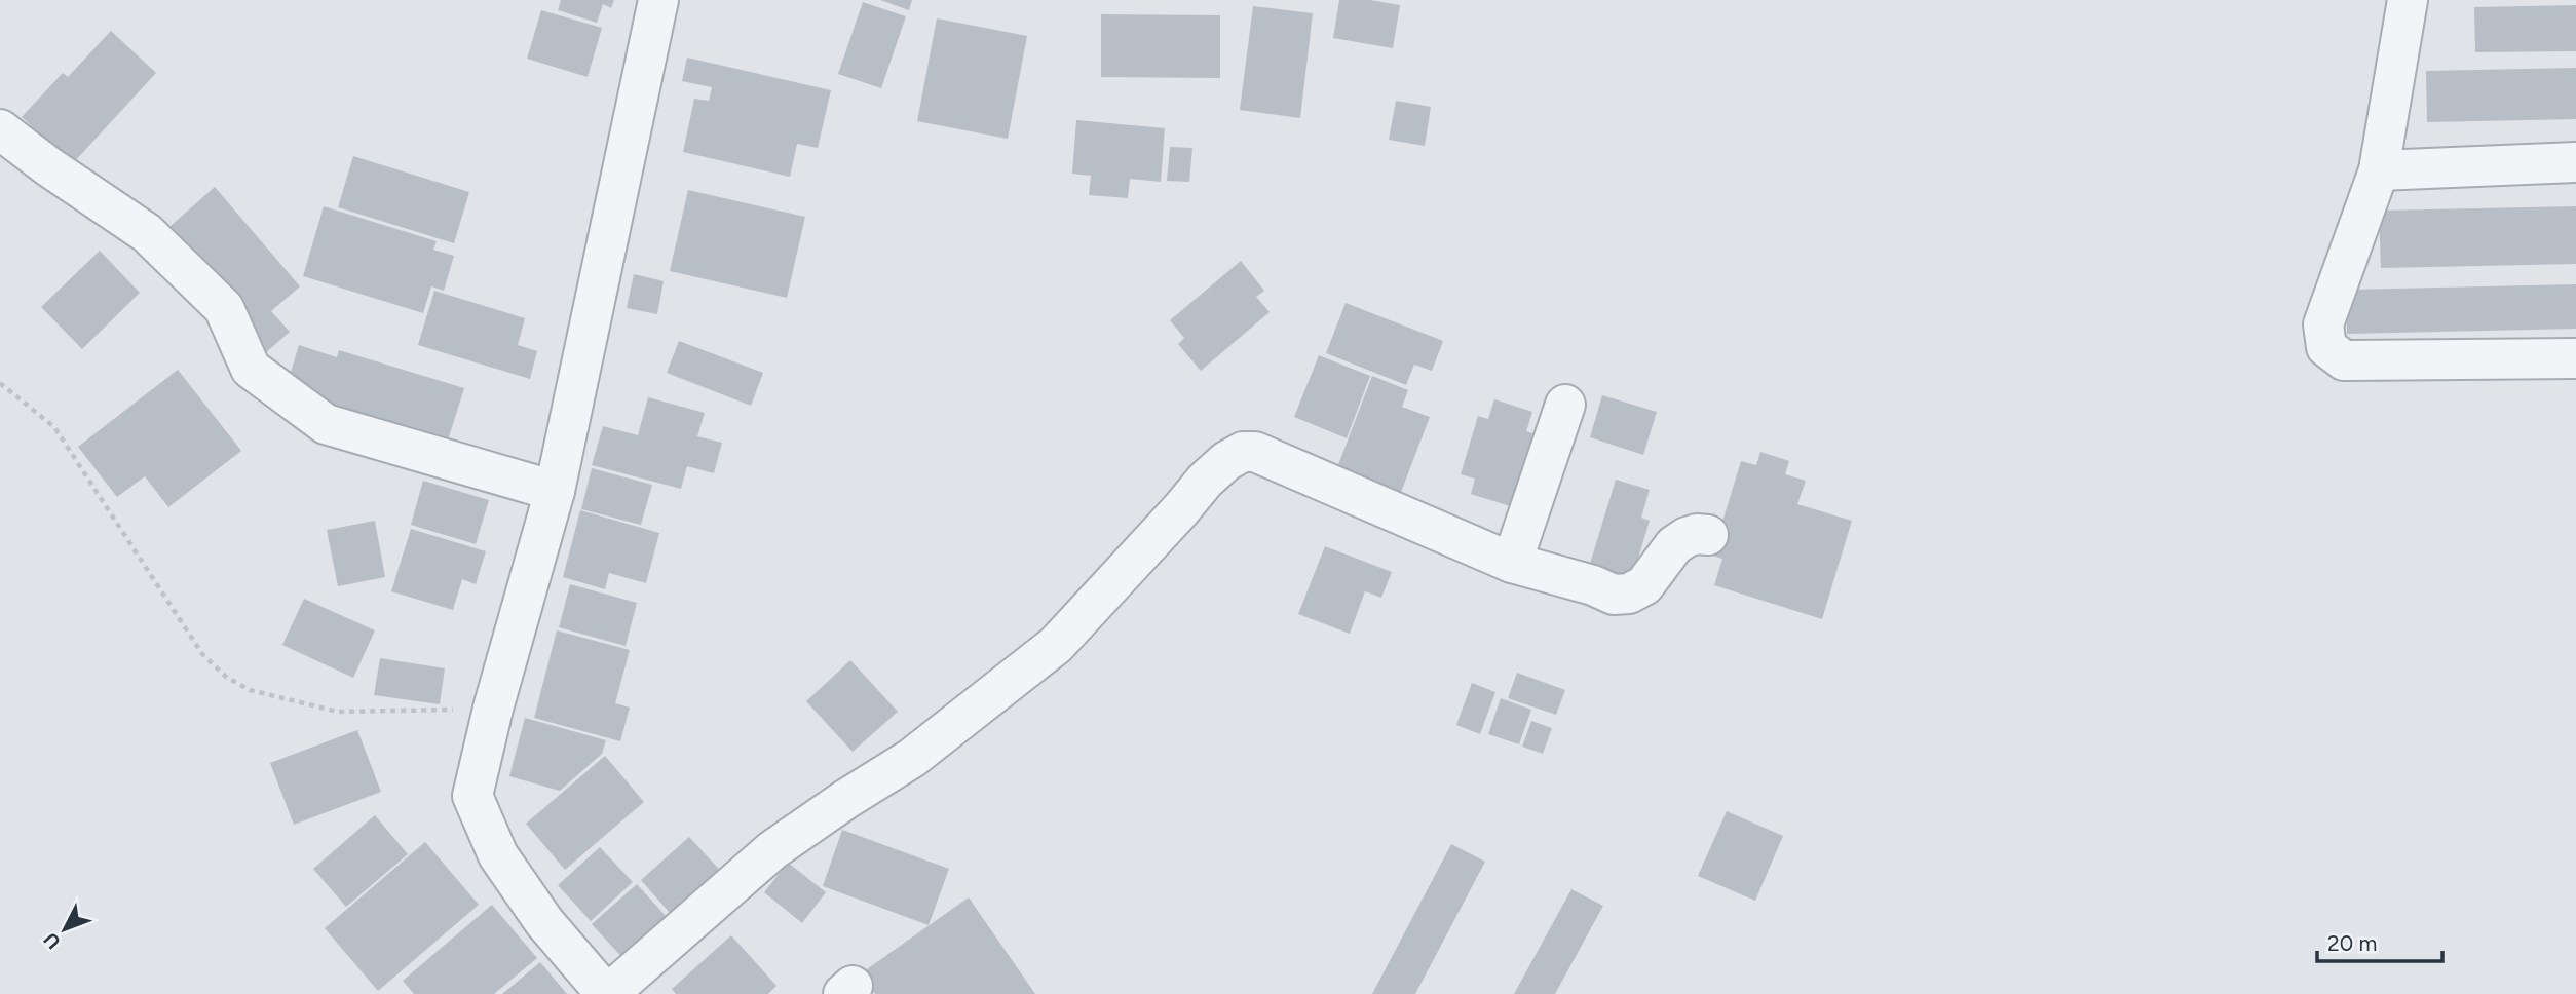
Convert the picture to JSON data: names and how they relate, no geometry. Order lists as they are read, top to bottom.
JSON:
{
  "scale_bar": "20 m",
  "north": "bottom left"
}
